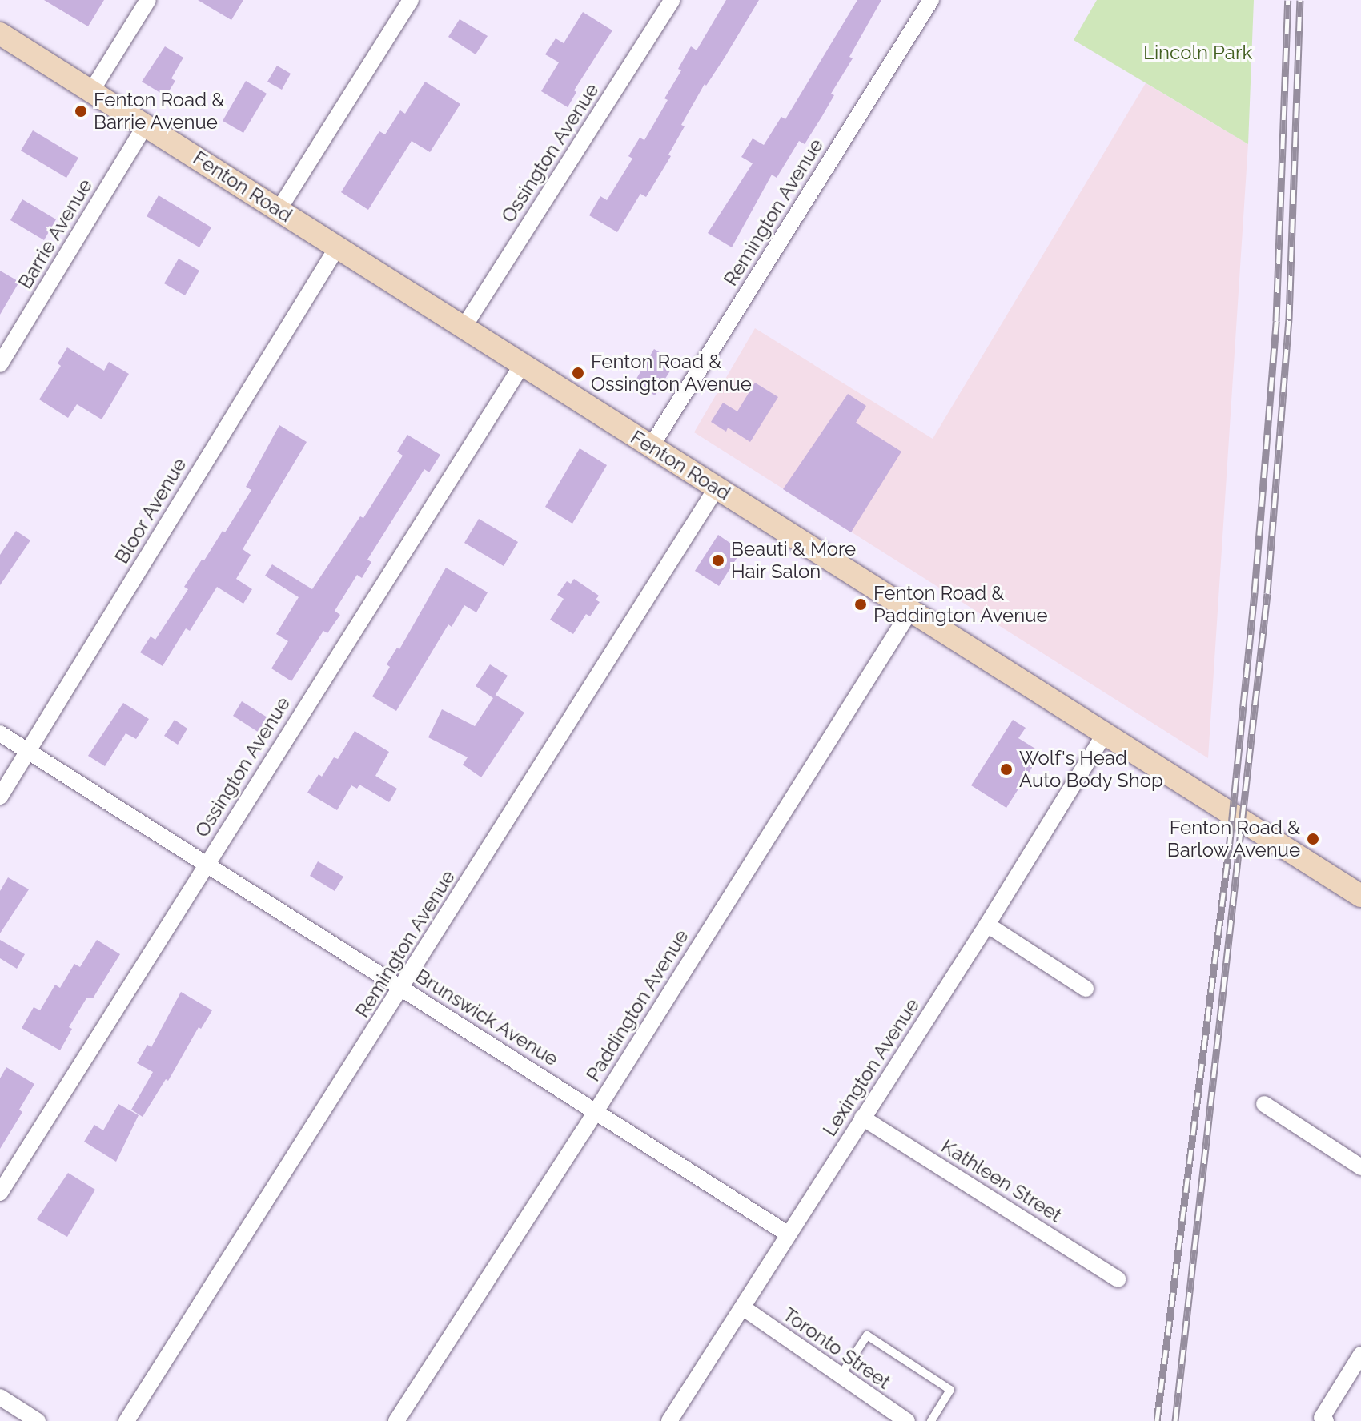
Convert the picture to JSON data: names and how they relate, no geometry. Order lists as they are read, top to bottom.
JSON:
{
  "streets": {
    "street": [
      "Ossington Avenue",
      "Fenton Road",
      "Remington Avenue",
      "Barrie Avenue",
      "Bloor Avenue",
      "Paddington Avenue",
      "Brunswick Avenue",
      "Lexington Avenue",
      "Kathleen Street",
      "Toronto Street"
    ]
  },
  "crossings": [
    ["Ossington Avenue", "Fenton Road"],
    ["Ossington Avenue", "Brunswick Avenue"],
    ["Fenton Road", "Remington Avenue"],
    ["Fenton Road", "Barrie Avenue"],
    ["Fenton Road", "Bloor Avenue"],
    ["Fenton Road", "Paddington Avenue"],
    ["Fenton Road", "Lexington Avenue"],
    ["Remington Avenue", "Brunswick Avenue"],
    ["Bloor Avenue", "Brunswick Avenue"],
    ["Paddington Avenue", "Brunswick Avenue"],
    ["Brunswick Avenue", "Lexington Avenue"],
    ["Lexington Avenue", "Kathleen Street"],
    ["Lexington Avenue", "Toronto Street"]
  ],
  "parks": ["Lincoln Park"],
  "places": [
    "Fenton Road & Barrie Avenue",
    "Fenton Road & Ossington Avenue",
    "Beauti & More Hair Salon",
    "Fenton Road & Paddington Avenue",
    "Wolf's Head Auto Body Shop",
    "Fenton Road & Barlow Avenue"
  ]
}
